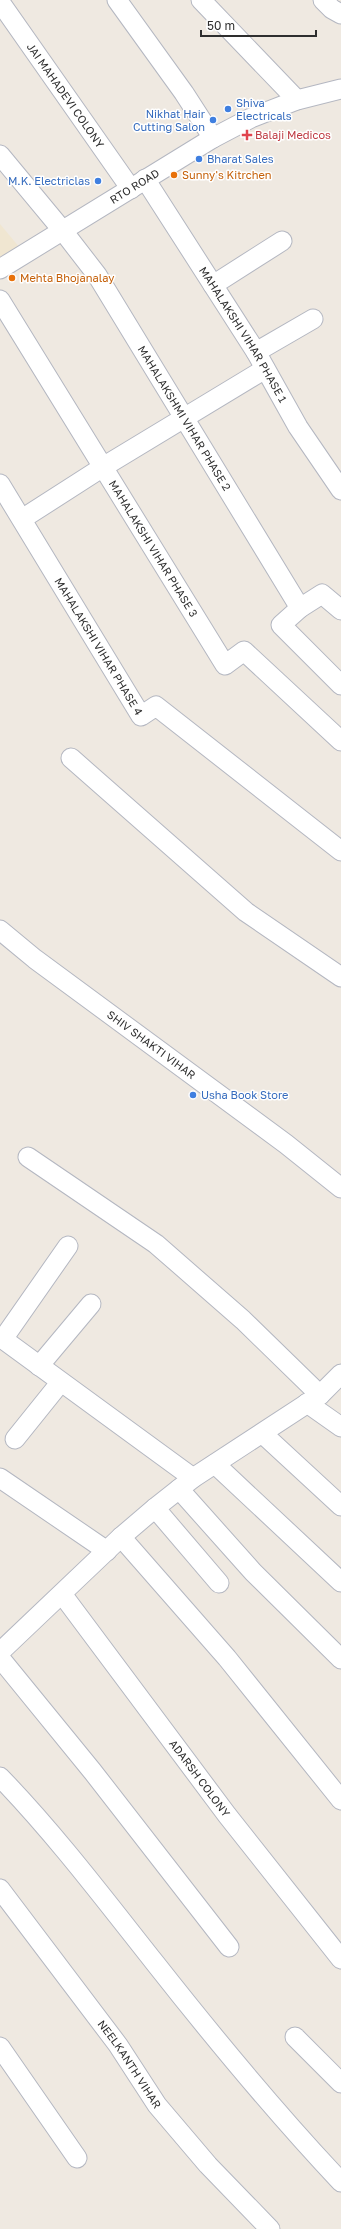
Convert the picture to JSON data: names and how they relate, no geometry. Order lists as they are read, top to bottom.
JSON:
{
  "streets": {
    "street": [
      "JAI MAHADEVI COLONY",
      "RTO ROAD",
      "MAHALAKSHI VIHAR PHASE 1",
      "MAHALAKSHMI VIHAR PHASE 2",
      "MAHALAKSHI VIHAR PHASE 3",
      "MAHALAKSHI VIHAR PHASE 4",
      "SHIV SHAKTI VIHAR",
      "ADARSH COLONY",
      "NEELKANTH VIHAR"
    ]
  },
  "crossings": [
    ["JAI MAHADEVI COLONY", "RTO ROAD"],
    ["JAI MAHADEVI COLONY", "MAHALAKSHI VIHAR PHASE 1"],
    ["RTO ROAD", "MAHALAKSHI VIHAR PHASE 1"],
    ["RTO ROAD", "MAHALAKSHMI VIHAR PHASE 2"]
  ],
  "places": {
    "other": [
      "Shiva Electricals",
      "Nikhat Hair Cutting Salon",
      "Bharat Sales",
      "Sunny's Kitrchen",
      "M.K. Electriclas",
      "Mehta Bhojanalay",
      "Usha Book Store"
    ],
    "health": ["Balaji Medicos"]
  },
  "scale_bar": "50 m"
}
